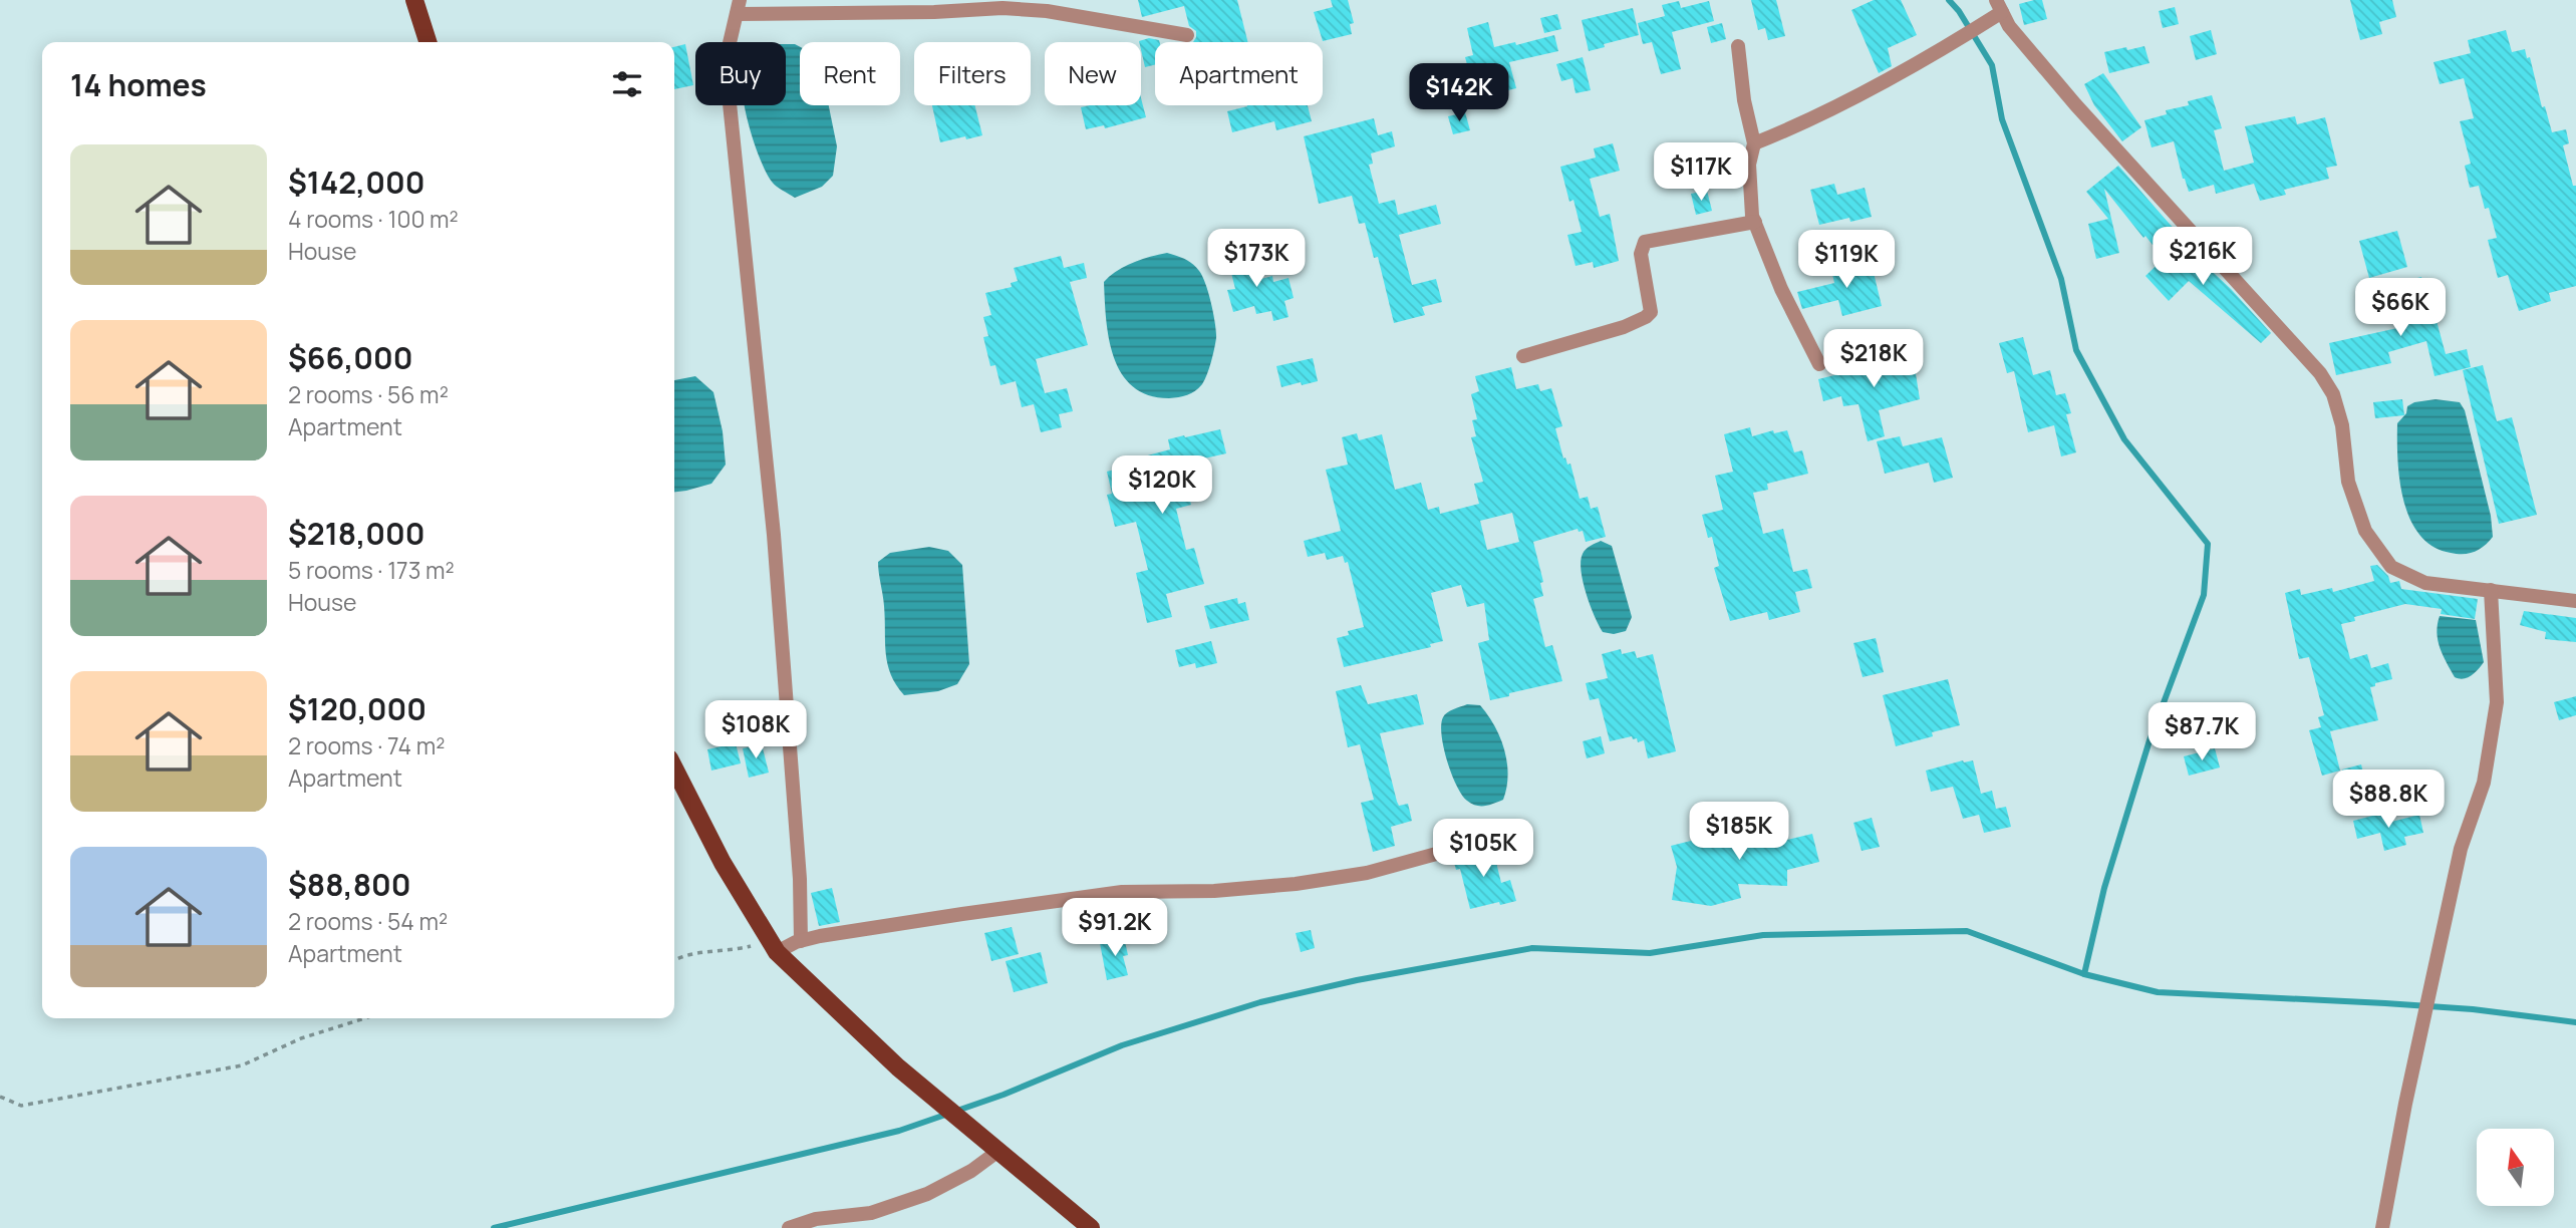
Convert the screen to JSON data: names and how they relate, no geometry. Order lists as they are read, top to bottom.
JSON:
{
  "north": "top",
  "page": {
    "chip": [
      "Buy",
      "Rent",
      "Filters",
      "New",
      "Apartment"
    ],
    "heading": "14 homes",
    "price": [
      "$142K",
      "$117K",
      "$216K",
      "$173K",
      "$119K",
      "$66K",
      "$218K",
      "$120K",
      "$108K",
      "$87.7K",
      "$88.8K",
      "$185K",
      "$105K",
      "$91.2K"
    ],
    "list": [
      {
        "name": "$142,000",
        "note": "4 rooms · 100 m² · House"
      },
      {
        "name": "$66,000",
        "note": "2 rooms · 56 m² · Apartment"
      },
      {
        "name": "$218,000",
        "note": "5 rooms · 173 m² · House"
      },
      {
        "name": "$120,000",
        "note": "2 rooms · 74 m² · Apartment"
      },
      {
        "name": "$88,800",
        "note": "2 rooms · 54 m² · Apartment"
      }
    ]
  }
}
